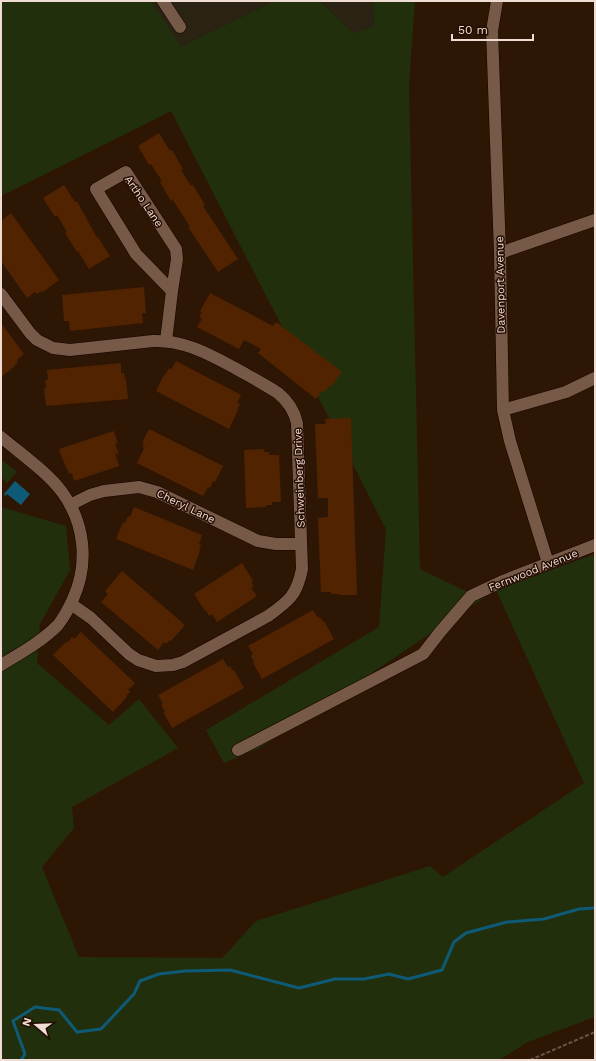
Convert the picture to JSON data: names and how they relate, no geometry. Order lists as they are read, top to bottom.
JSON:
{
  "streets": {
    "street": [
      "Artho Lane",
      "Davenport Avenue",
      "Schweinberg Drive",
      "Cheryl Lane",
      "Fernwood Avenue"
    ]
  },
  "crossings": [
    ["Artho Lane", "Schweinberg Drive"],
    ["Davenport Avenue", "Fernwood Avenue"],
    ["Schweinberg Drive", "Cheryl Lane"]
  ],
  "scale_bar": "50 m",
  "north": "left"
}
